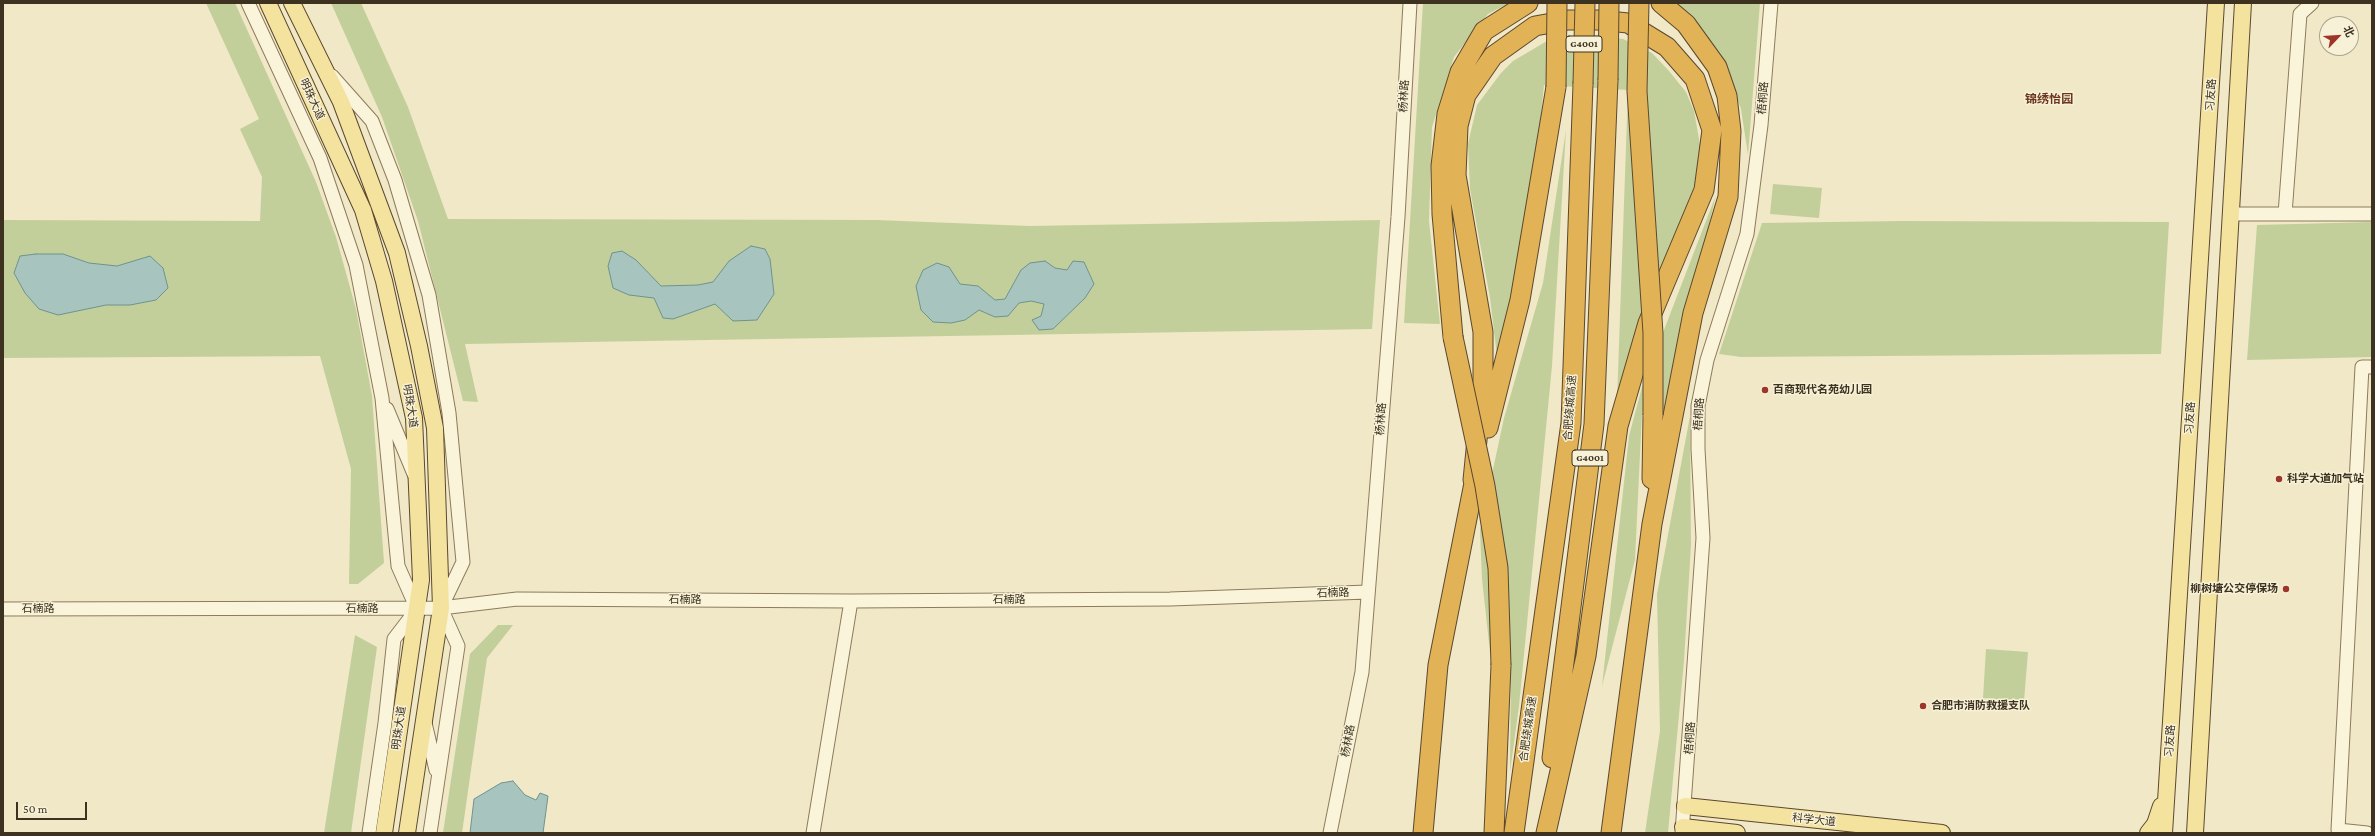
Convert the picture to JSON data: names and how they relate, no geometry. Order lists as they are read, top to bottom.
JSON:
{
  "streets": {
    "highway": ["G4001", "合肥绕城高速"],
    "main road": ["习友路", "明珠大道", "科学大道"],
    "street": ["杨林路", "梧桐路", "石楠路"]
  },
  "crossings": [
    ["杨林路", "石楠路"],
    ["梧桐路", "科学大道"],
    ["明珠大道", "石楠路"]
  ],
  "districts": ["锦绣怡园"],
  "places": [
    "百商现代名苑幼儿园",
    "科学大道加气站",
    "柳树塘公交停保场",
    "合肥市消防救援支队"
  ],
  "scale_bar": "50 m",
  "north": "top right"
}
